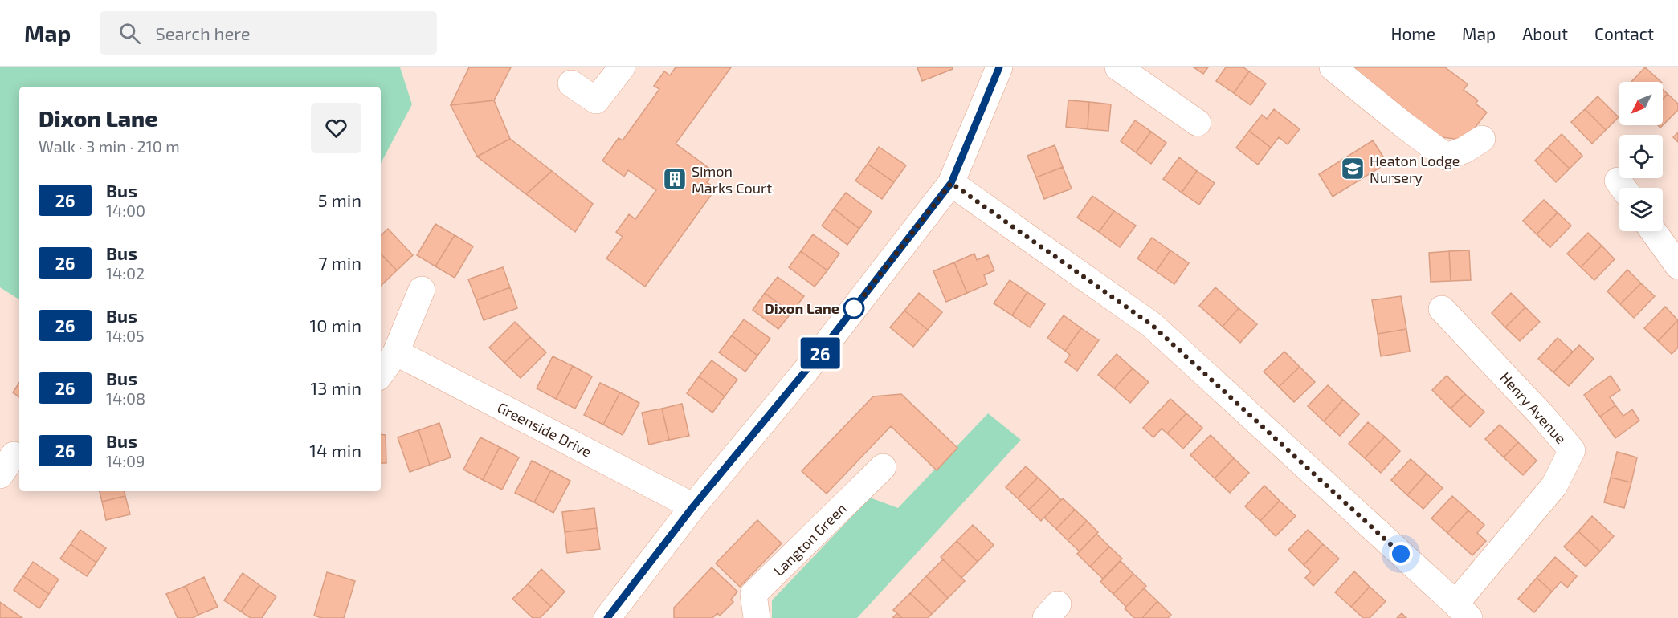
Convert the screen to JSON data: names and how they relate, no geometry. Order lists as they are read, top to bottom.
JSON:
{
  "streets": {
    "street": ["Henry Avenue", "Greenside Drive", "Langton Green"]
  },
  "places": {
    "school or university": ["Heaton Lodge Nursery"],
    "building": ["Simon Marks Court"],
    "other": ["Dixon Lane"]
  },
  "lines": ["bus line 26"],
  "north": "bottom left",
  "page": {
    "header": "Map",
    "search": "Search here",
    "nav": [
      "Home",
      "Map",
      "About",
      "Contact"
    ],
    "on_map": "26",
    "heading": ["Dixon Lane", "Walk · 3 min · 210 m"],
    "list": [
      {
        "mark": "26",
        "name": "Bus",
        "note": "14:00",
        "value": "5 min"
      },
      {
        "mark": "26",
        "name": "Bus",
        "note": "14:02",
        "value": "7 min"
      },
      {
        "mark": "26",
        "name": "Bus",
        "note": "14:05",
        "value": "10 min"
      },
      {
        "mark": "26",
        "name": "Bus",
        "note": "14:08",
        "value": "13 min"
      },
      {
        "mark": "26",
        "name": "Bus",
        "note": "14:09",
        "value": "14 min"
      }
    ]
  }
}
